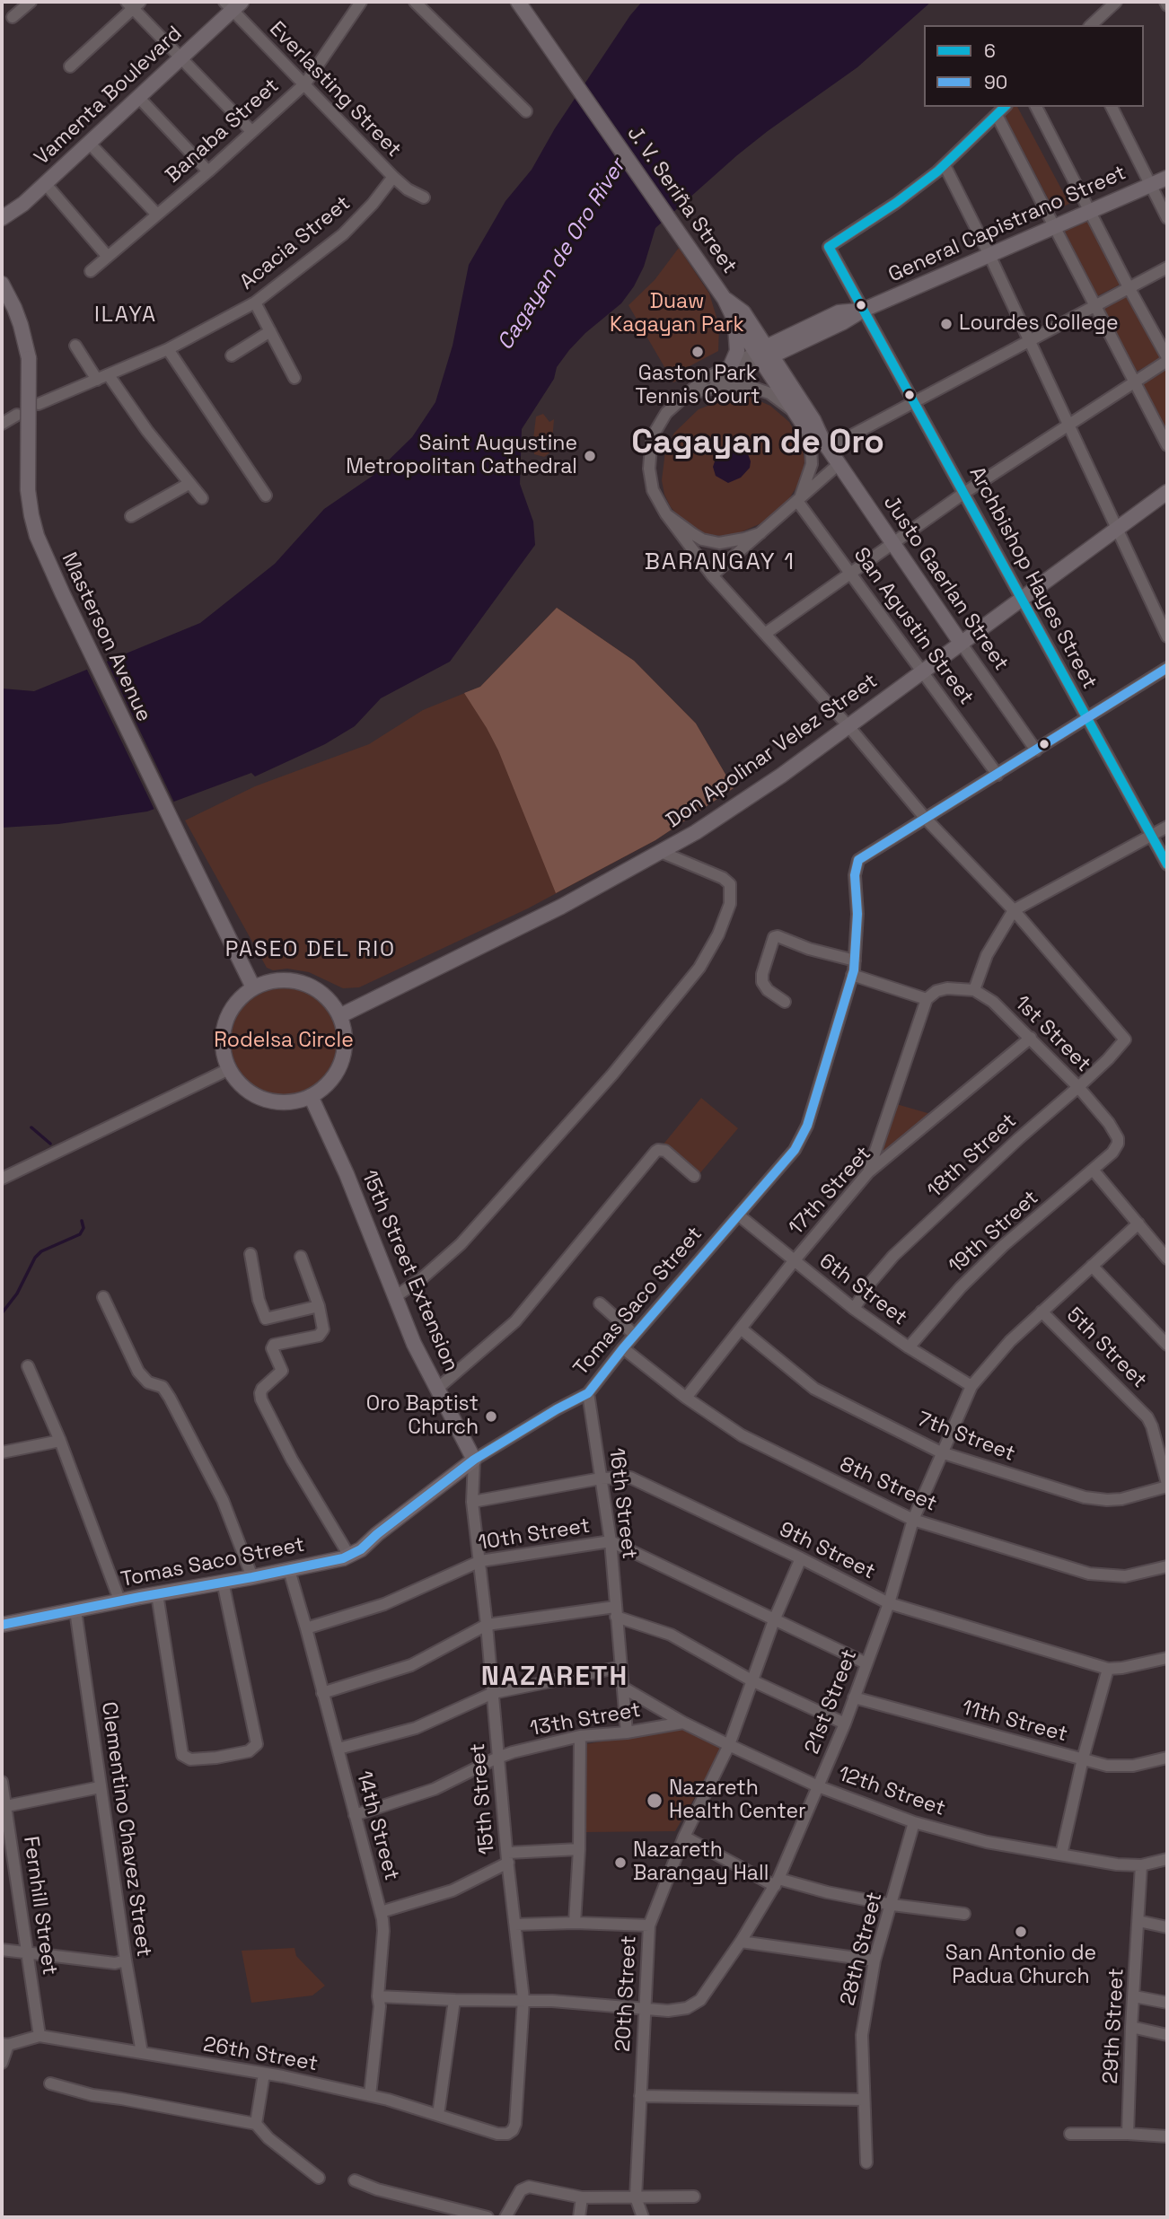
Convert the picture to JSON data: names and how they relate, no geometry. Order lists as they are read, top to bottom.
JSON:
{
  "streets": {
    "main road": [
      "Vamenta Boulevard",
      "J. V. Seriña Street",
      "General Capistrano Street",
      "Justo Gaerlan Street",
      "Masterson Avenue",
      "Don Apolinar Velez Street",
      "15th Street Extension",
      "Tomas Saco Street"
    ],
    "street": [
      "Everlasting Street",
      "Banaba Street",
      "Acacia Street",
      "Archbishop Hayes Street",
      "San Agustin Street",
      "1st Street",
      "18th Street",
      "17th Street",
      "19th Street",
      "6th Street",
      "5th Street",
      "7th Street",
      "8th Street",
      "16th Street",
      "10th Street",
      "9th Street",
      "21st Street",
      "13th Street",
      "11th Street",
      "12th Street",
      "15th Street",
      "14th Street",
      "Clementino Chavez Street",
      "Fernhill Street",
      "28th Street",
      "20th Street",
      "29th Street",
      "26th Street"
    ]
  },
  "crossings": [
    ["Everlasting Street", "Vamenta Boulevard"],
    ["Everlasting Street", "Banaba Street"],
    ["Everlasting Street", "Acacia Street"],
    ["J. V. Seriña Street", "General Capistrano Street"],
    ["J. V. Seriña Street", "Justo Gaerlan Street"],
    ["General Capistrano Street", "Archbishop Hayes Street"],
    ["General Capistrano Street", "Justo Gaerlan Street"],
    ["Archbishop Hayes Street", "Don Apolinar Velez Street"],
    ["Justo Gaerlan Street", "San Agustin Street"],
    ["Justo Gaerlan Street", "Don Apolinar Velez Street"],
    ["San Agustin Street", "Don Apolinar Velez Street"],
    ["Masterson Avenue", "Don Apolinar Velez Street"],
    ["Masterson Avenue", "15th Street Extension"],
    ["Don Apolinar Velez Street", "15th Street Extension"],
    ["1st Street", "18th Street"],
    ["1st Street", "17th Street"],
    ["1st Street", "19th Street"],
    ["18th Street", "6th Street"],
    ["17th Street", "6th Street"],
    ["17th Street", "7th Street"],
    ["17th Street", "8th Street"],
    ["19th Street", "6th Street"],
    ["15th Street Extension", "Tomas Saco Street"],
    ["15th Street Extension", "15th Street"],
    ["6th Street", "Tomas Saco Street"],
    ["6th Street", "21st Street"],
    ["Tomas Saco Street", "8th Street"],
    ["Tomas Saco Street", "16th Street"],
    ["Tomas Saco Street", "15th Street"],
    ["Tomas Saco Street", "14th Street"],
    ["Tomas Saco Street", "Clementino Chavez Street"],
    ["5th Street", "7th Street"],
    ["5th Street", "21st Street"],
    ["7th Street", "21st Street"],
    ["8th Street", "21st Street"],
    ["16th Street", "10th Street"],
    ["16th Street", "9th Street"],
    ["16th Street", "13th Street"],
    ["16th Street", "12th Street"],
    ["10th Street", "21st Street"],
    ["10th Street", "15th Street"],
    ["10th Street", "14th Street"],
    ["10th Street", "20th Street"],
    ["9th Street", "21st Street"],
    ["9th Street", "15th Street"],
    ["9th Street", "20th Street"],
    ["21st Street", "11th Street"],
    ["21st Street", "12th Street"],
    ["21st Street", "15th Street"],
    ["21st Street", "14th Street"],
    ["21st Street", "20th Street"],
    ["13th Street", "12th Street"],
    ["13th Street", "15th Street"],
    ["13th Street", "14th Street"],
    ["12th Street", "28th Street"],
    ["12th Street", "20th Street"],
    ["12th Street", "29th Street"],
    ["15th Street", "26th Street"],
    ["14th Street", "26th Street"],
    ["Clementino Chavez Street", "26th Street"],
    ["Fernhill Street", "26th Street"]
  ],
  "districts": [
    "ILAYA",
    "Cagayan de Oro",
    "BARANGAY 1",
    "PASEO DEL RIO",
    "NAZARETH"
  ],
  "water": ["Cagayan de Oro River"],
  "parks": ["Duaw Kagayan Park", "Rodelsa Circle"],
  "places": [
    "Lourdes College",
    "Gaston Park Tennis Court",
    "Saint Augustine Metropolitan Cathedral",
    "Oro Baptist Church",
    "Nazareth Health Center",
    "Nazareth Barangay Hall",
    "San Antonio de Padua Church"
  ],
  "lines": ["transit line 6", "transit line 90"],
  "legend": ["6", "90"]
}
